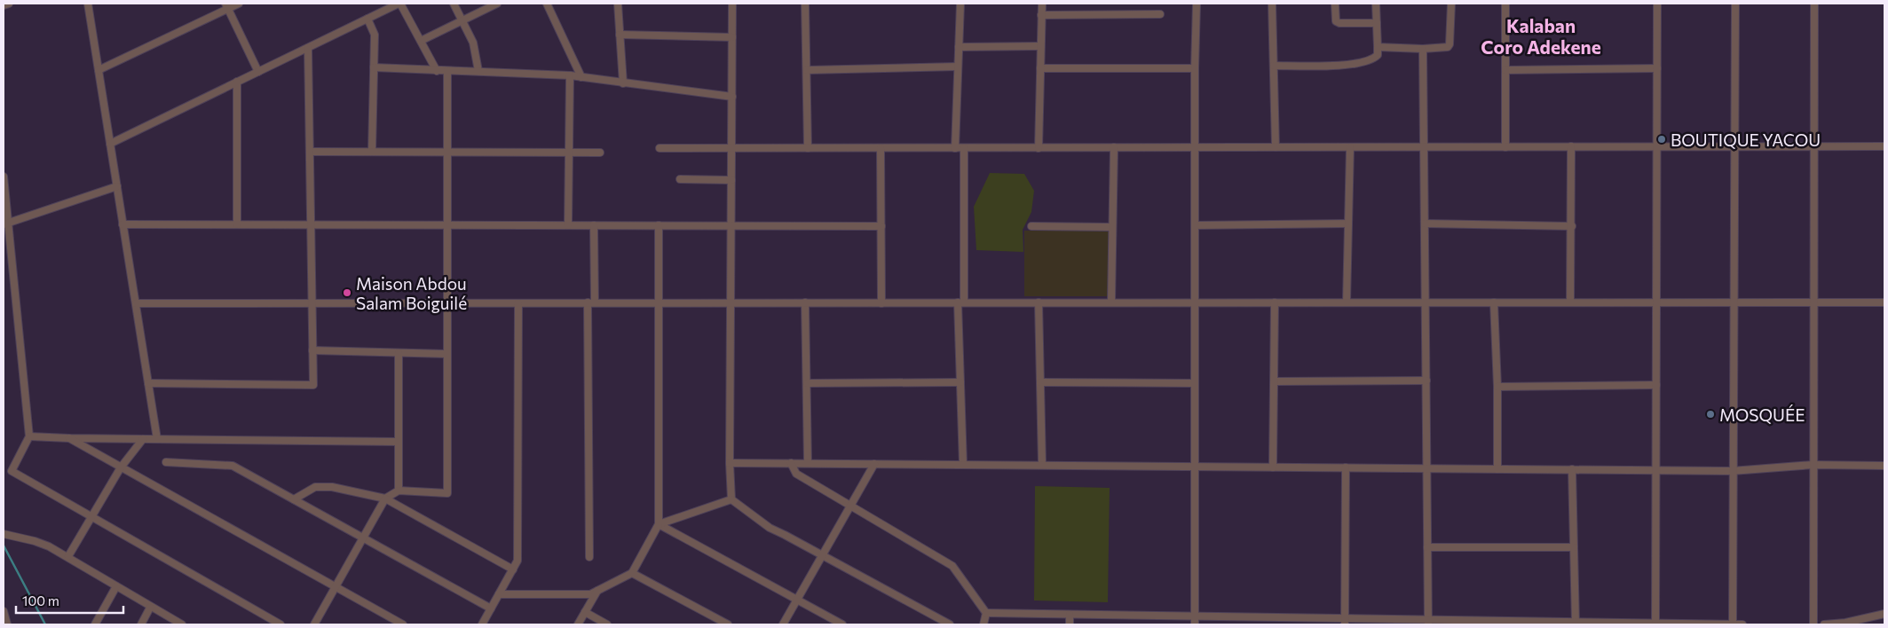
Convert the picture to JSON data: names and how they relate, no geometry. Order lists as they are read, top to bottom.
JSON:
{
  "districts": ["Kalaban Coro Adekene"],
  "places": ["BOUTIQUE YACOU", "Maison Abdou Salam Boiguilé", "MOSQUÉE"],
  "scale_bar": "100 m"
}
